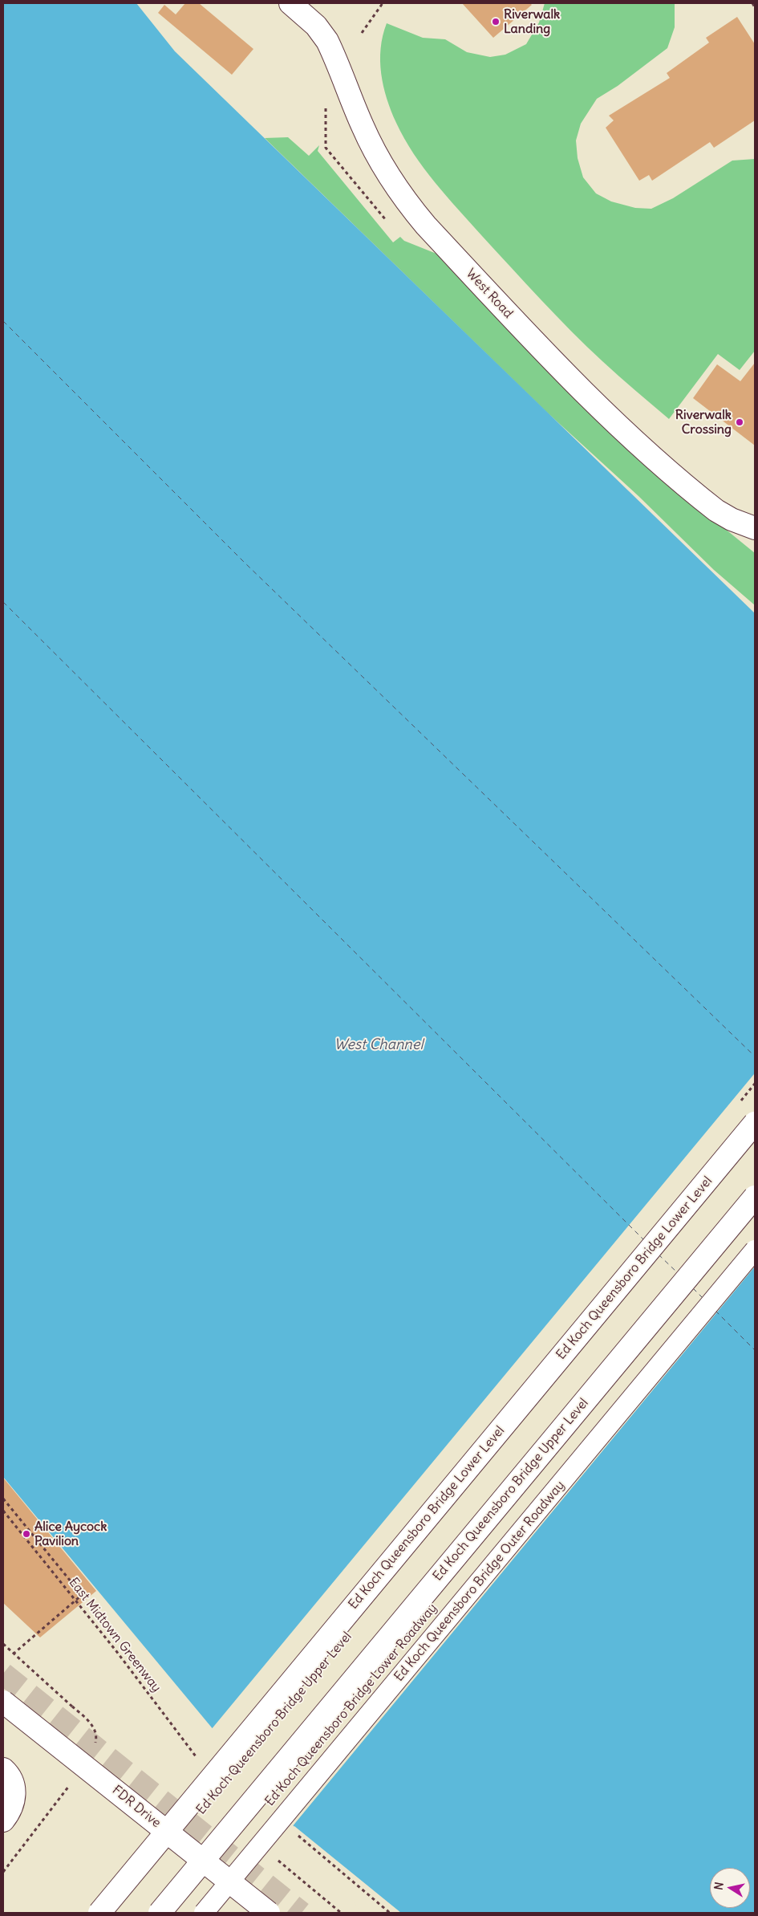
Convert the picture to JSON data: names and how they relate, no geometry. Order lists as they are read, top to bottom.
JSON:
{
  "streets": {
    "main road": [
      "West Road",
      "Ed Koch Queensboro Bridge Lower Level",
      "Ed Koch Queensboro Bridge Upper Level",
      "Ed Koch Queensboro Bridge Lower Roadway",
      "FDR Drive"
    ],
    "street": ["Ed Koch Queensboro Bridge Outer Roadway"],
    "path": ["East Midtown Greenway"]
  },
  "water": ["West Channel"],
  "places": ["Riverwalk Landing", "Riverwalk Crossing", "Alice Aycock Pavilion"],
  "north": "left"
}
